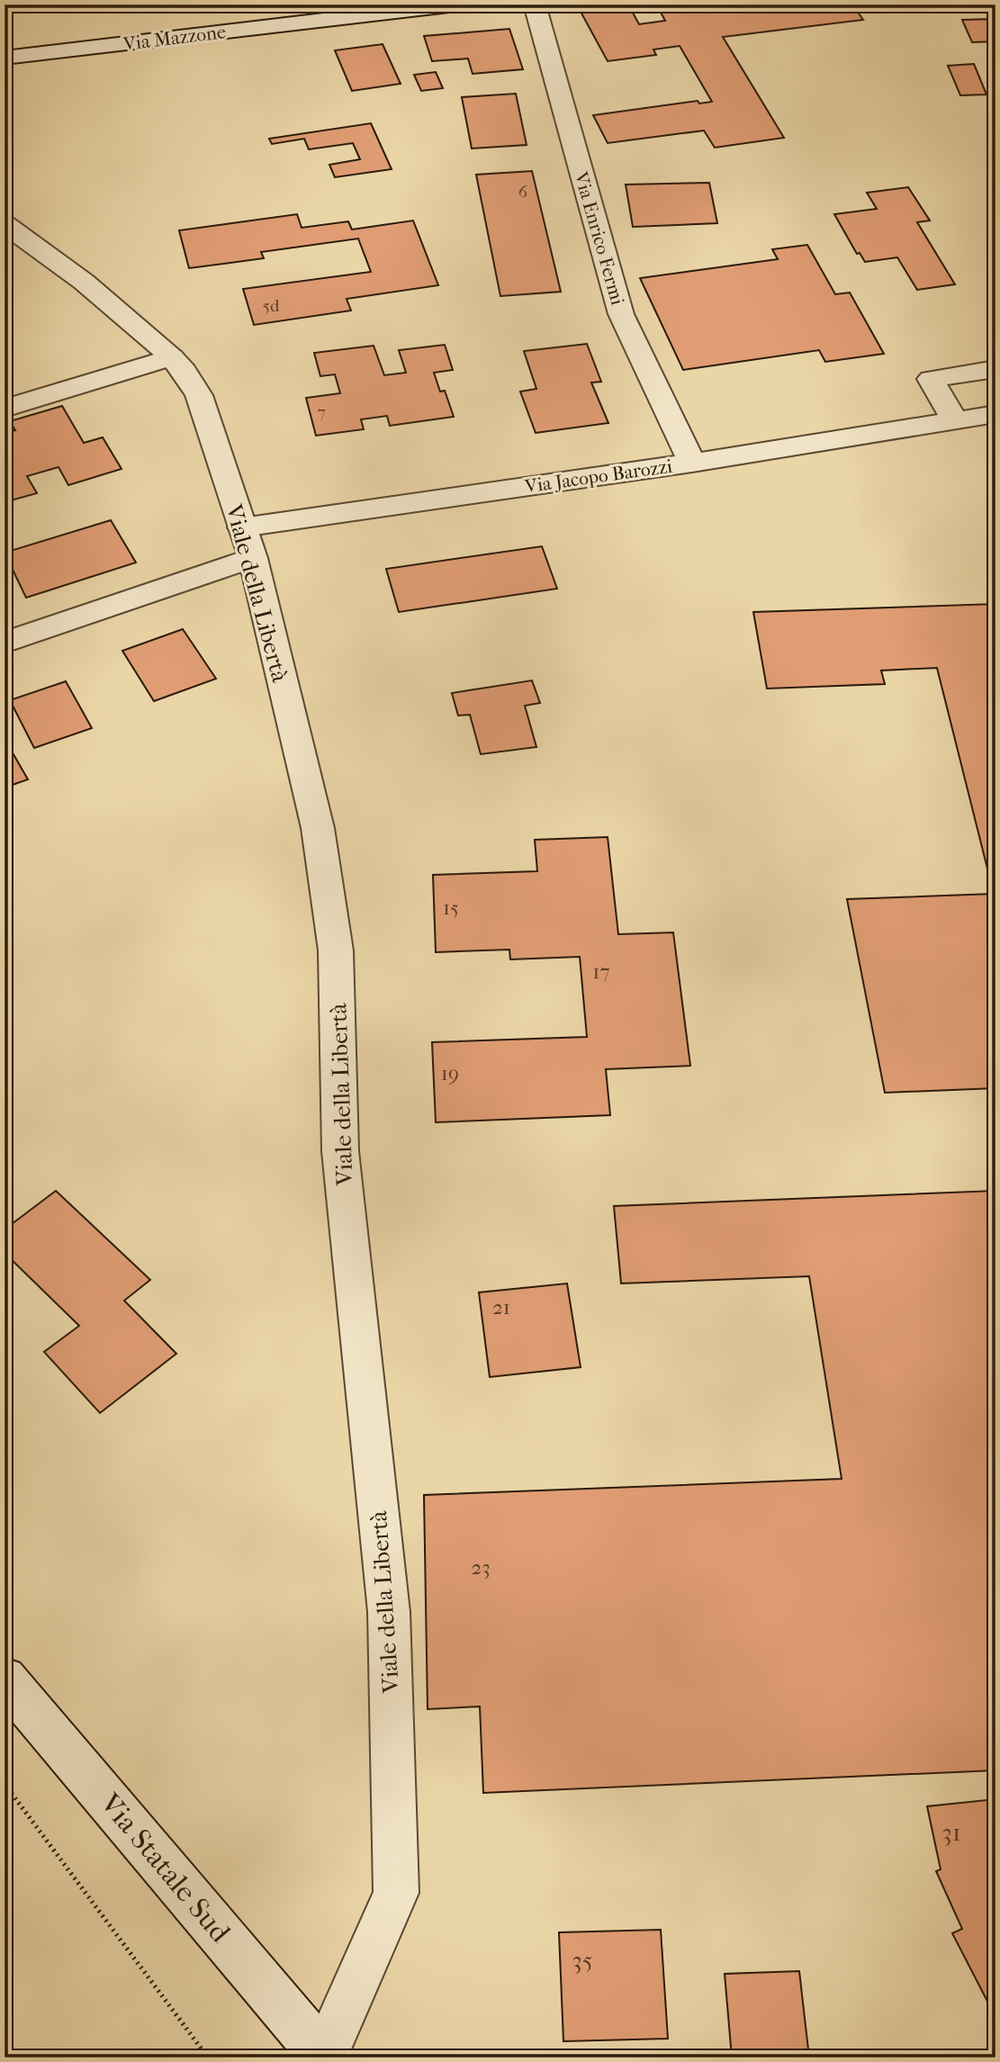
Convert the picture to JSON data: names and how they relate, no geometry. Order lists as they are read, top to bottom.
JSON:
{
  "streets": {
    "street": [
      "Via Mazzone",
      "Via Enrico Fermi",
      "Via Jacopo Barozzi",
      "Viale della Libertà",
      "Via Statale Sud"
    ]
  },
  "crossings": [
    ["Via Enrico Fermi", "Via Jacopo Barozzi"],
    ["Via Jacopo Barozzi", "Viale della Libertà"],
    ["Viale della Libertà", "Via Statale Sud"]
  ],
  "house_numbers": [
    "6",
    "5d",
    "7",
    "15",
    "17",
    "19",
    "21",
    "23",
    "31",
    "35"
  ]
}
